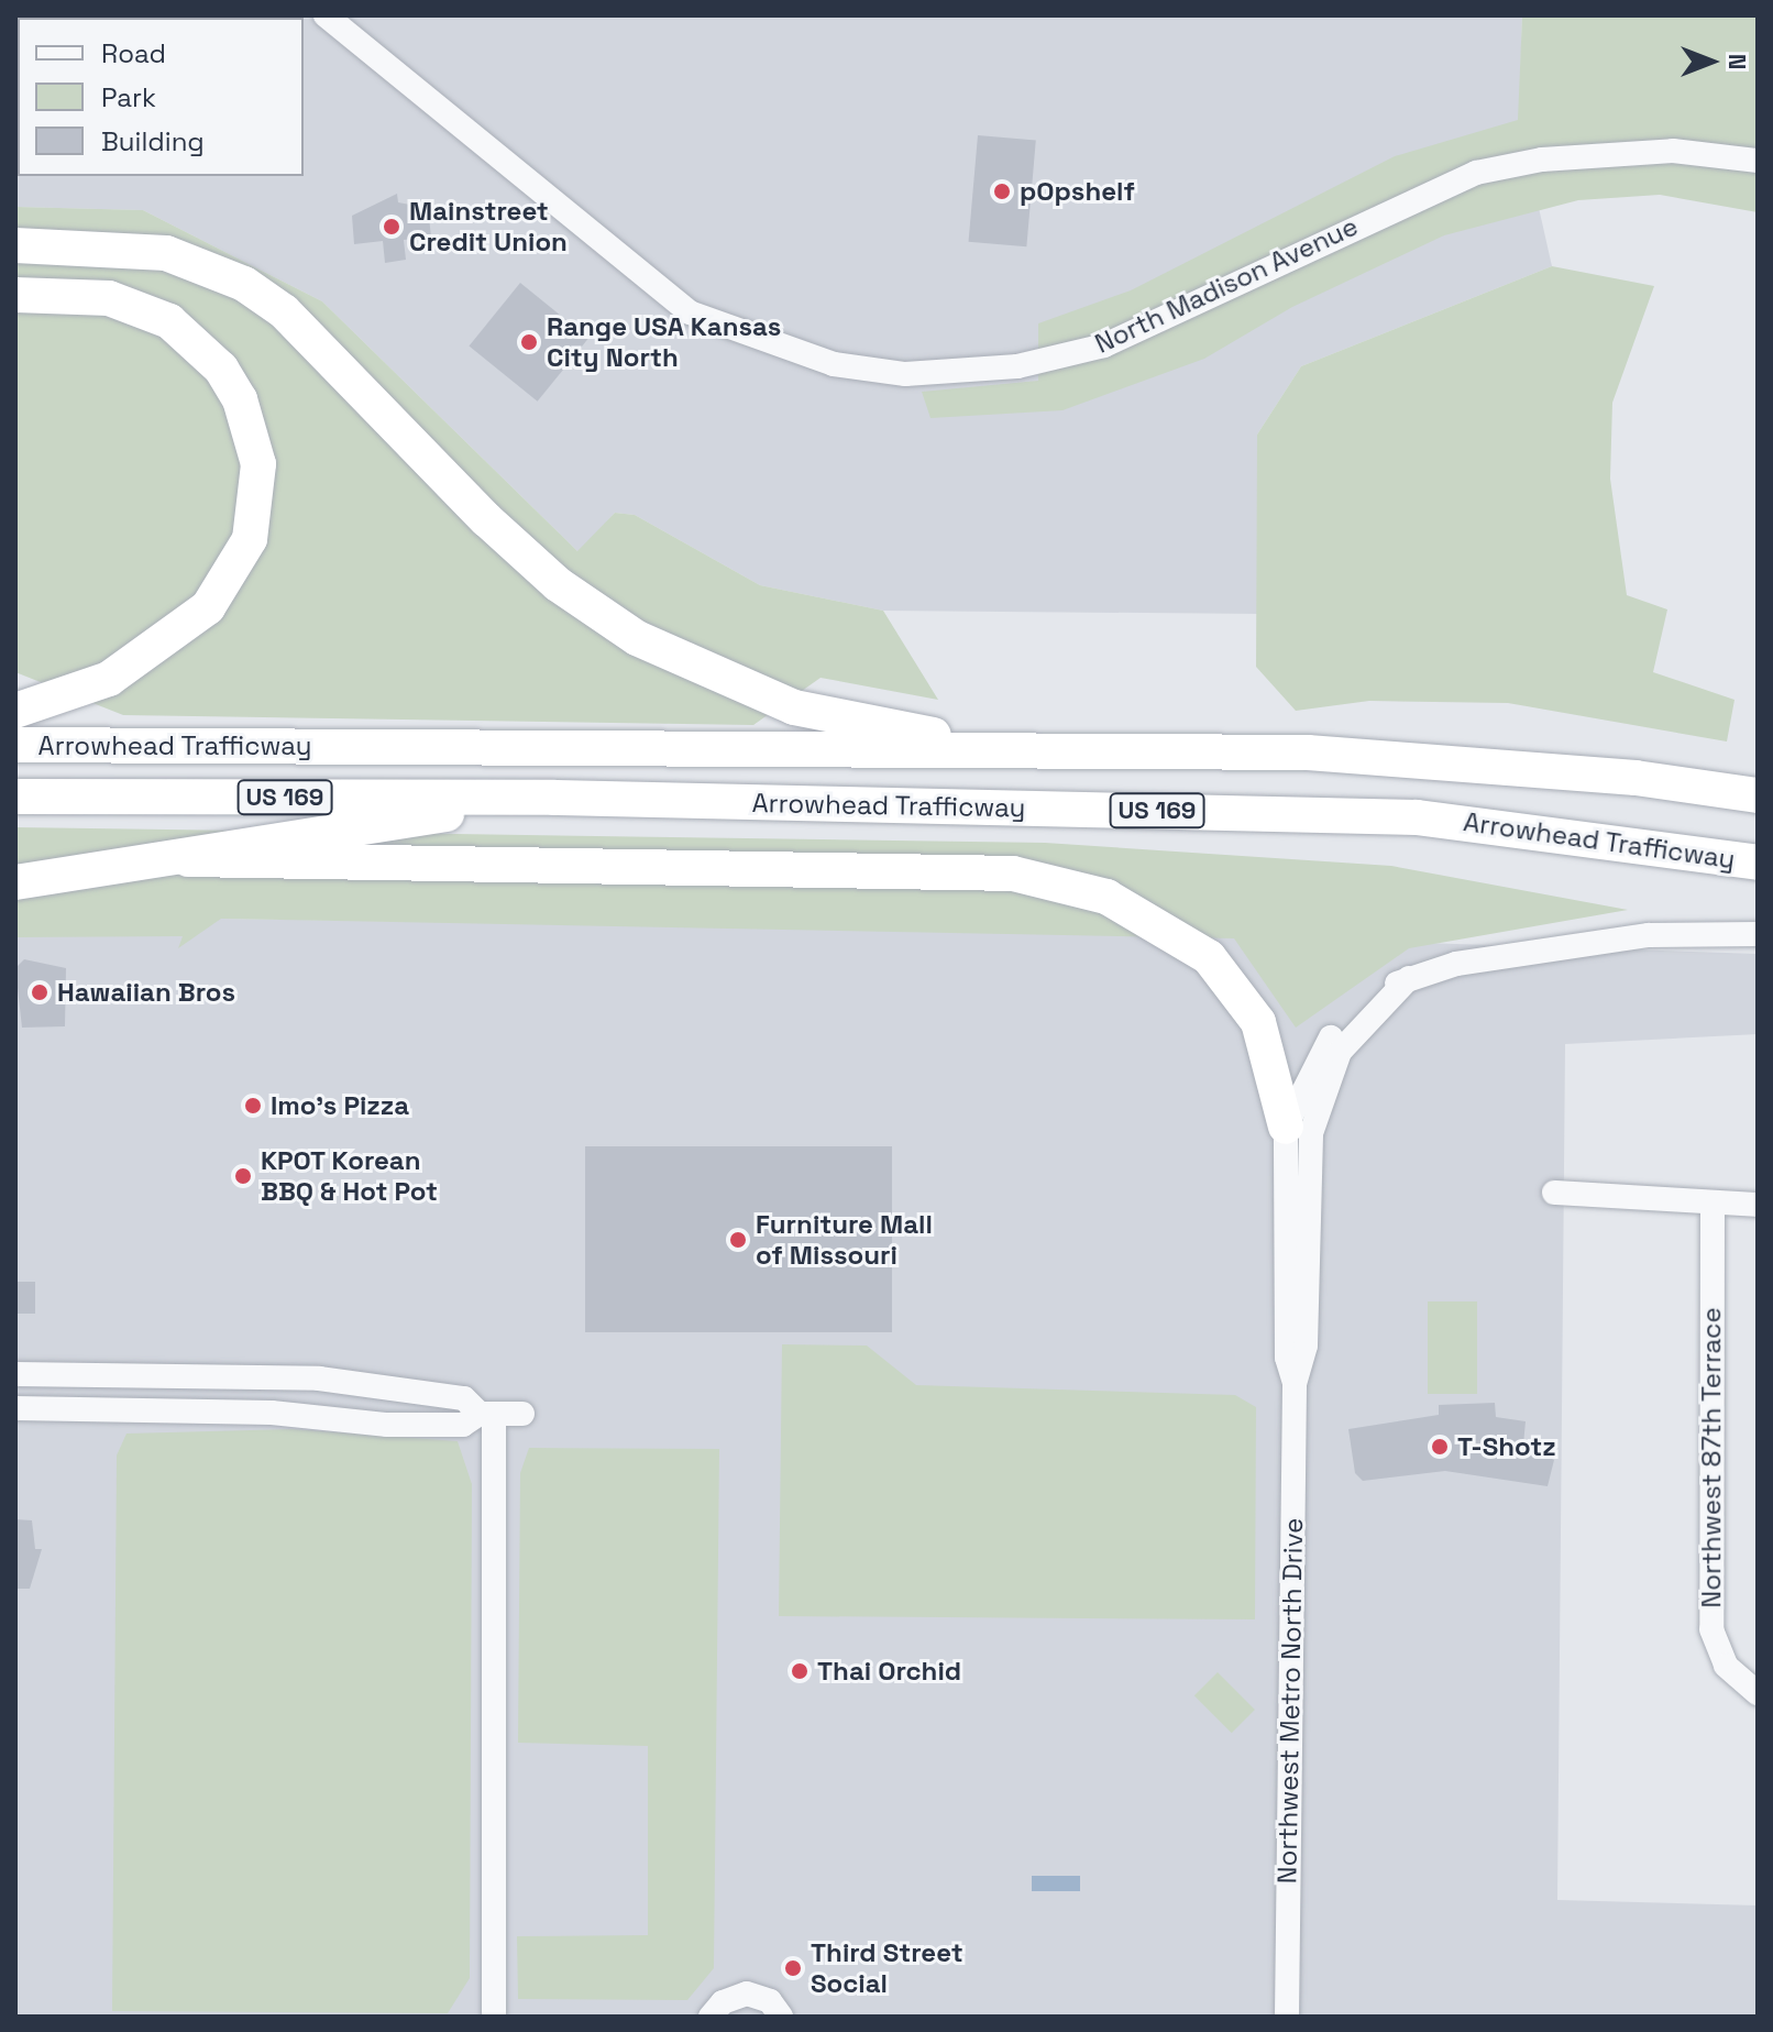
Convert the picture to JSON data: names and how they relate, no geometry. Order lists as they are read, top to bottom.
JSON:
{
  "streets": {
    "highway": ["Arrowhead Trafficway", "US 169"],
    "street": ["North Madison Avenue", "Northwest 87th Terrace", "Northwest Metro North Drive"]
  },
  "places": [
    "pOpshelf",
    "Mainstreet Credit Union",
    "Range USA Kansas City North",
    "Hawaiian Bros",
    "Imo's Pizza",
    "KPOT Korean BBQ & Hot Pot",
    "Furniture Mall of Missouri",
    "T-Shotz",
    "Thai Orchid",
    "Third Street Social"
  ],
  "legend": ["Road", "Park", "Building"],
  "north": "right"
}
